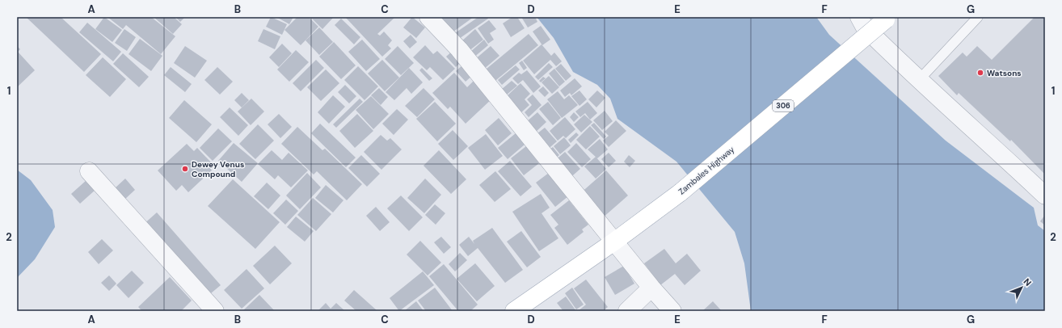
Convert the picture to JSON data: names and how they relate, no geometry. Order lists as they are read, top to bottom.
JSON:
{
  "streets": {
    "main road": ["306", "Zambales Highway"]
  },
  "places": ["Watsons", "Dewey Venus Compound"],
  "north": "top right",
  "grid": {
    "columns": [
      "A",
      "B",
      "C",
      "D",
      "E",
      "F",
      "G"
    ],
    "rows": ["1", "2"]
  }
}
